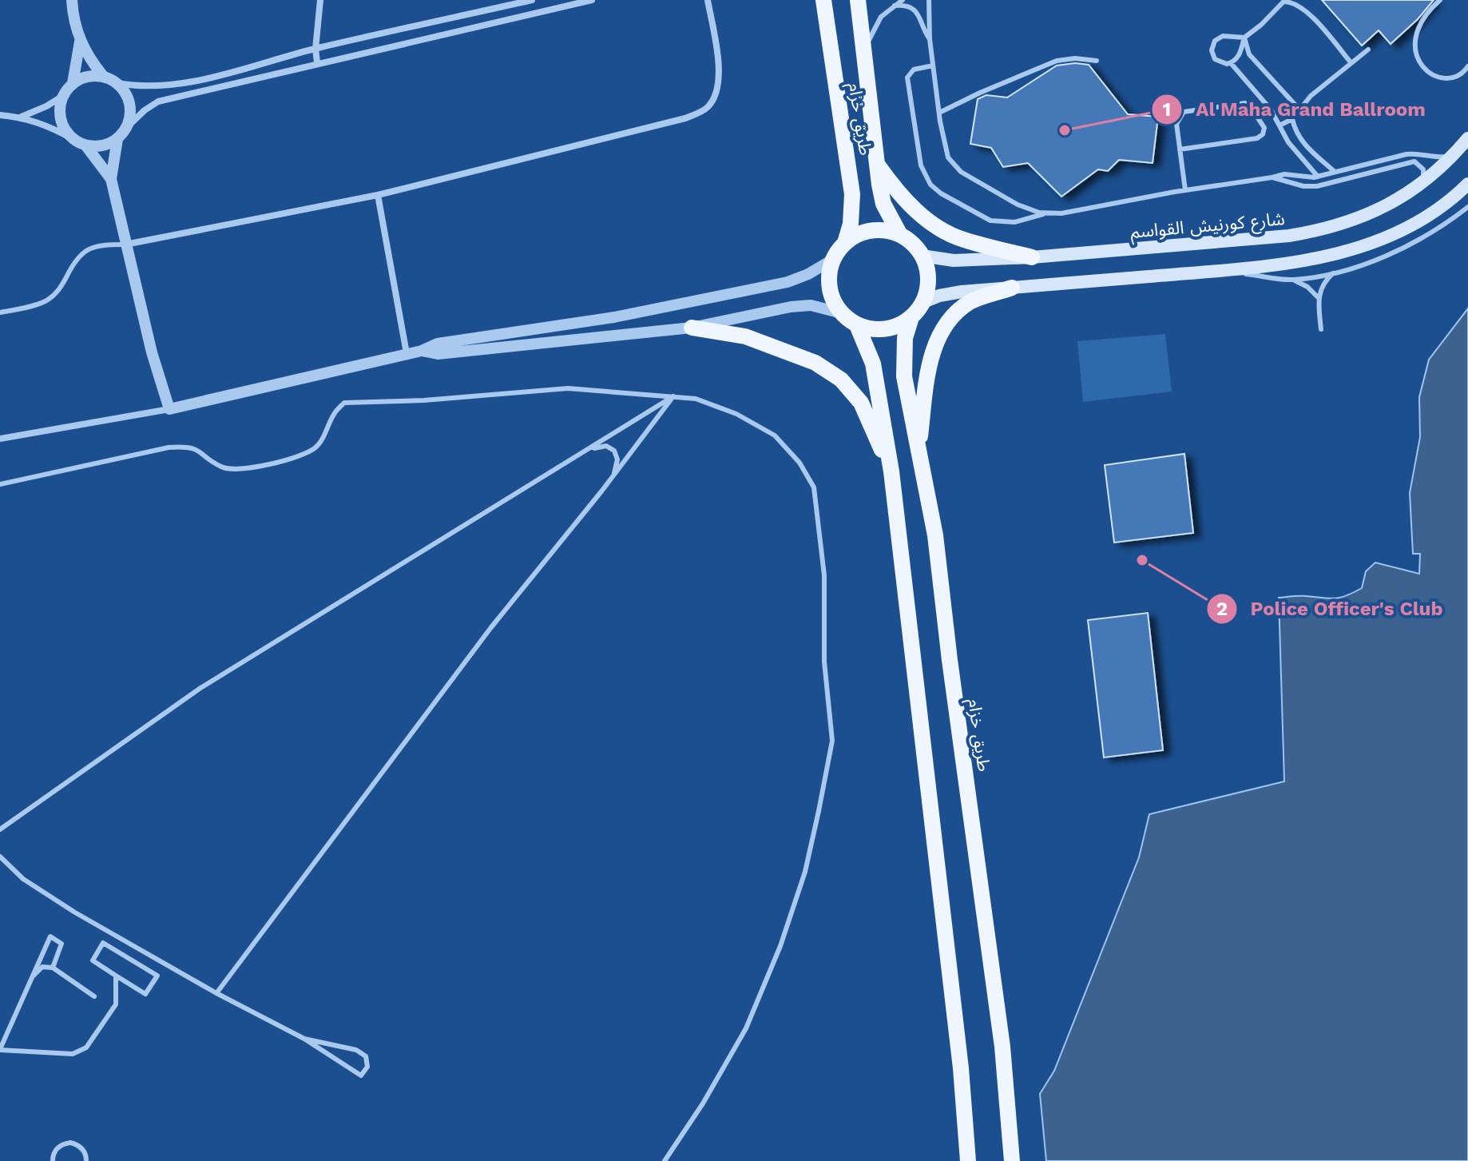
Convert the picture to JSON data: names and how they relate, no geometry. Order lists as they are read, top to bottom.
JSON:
{
  "streets": {
    "main road": ["طريق خزام", "شارع كورنيش القواسم"]
  },
  "crossings": [
    ["طريق خزام", "شارع كورنيش القواسم"]
  ],
  "places": ["Al Maha Grand Ballroom", "Police Officer's Club"]
}
